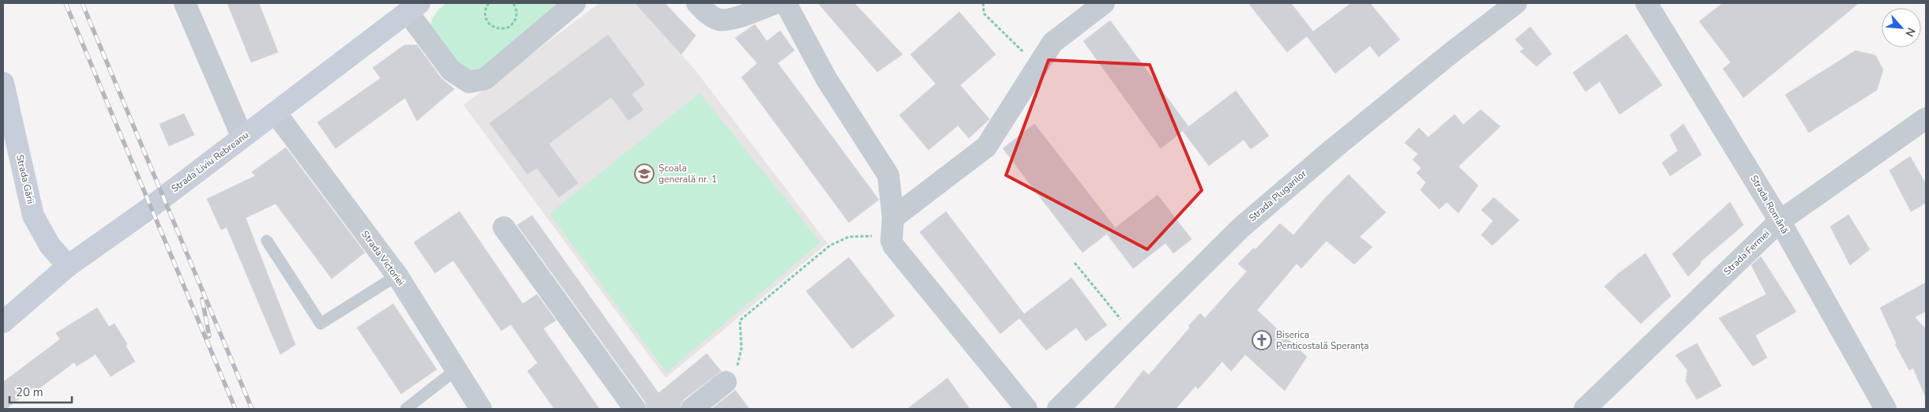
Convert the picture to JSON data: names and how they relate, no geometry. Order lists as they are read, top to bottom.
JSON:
{
  "streets": {
    "main road": ["Strada Liviu Rebreanu", "Strada Gării"],
    "street": [
      "Strada Plugarilor",
      "Strada Română",
      "Strada Fermei",
      "Strada Victoriei"
    ]
  },
  "crossings": [
    ["Strada Liviu Rebreanu", "Strada Gării"],
    ["Strada Liviu Rebreanu", "Strada Victoriei"],
    ["Strada Română", "Strada Fermei"]
  ],
  "places": {
    "school or university": ["Școala generală nr. 1"],
    "church": ["Biserica Penticostală Speranța"]
  },
  "scale_bar": "20 m",
  "north": "bottom right"
}
